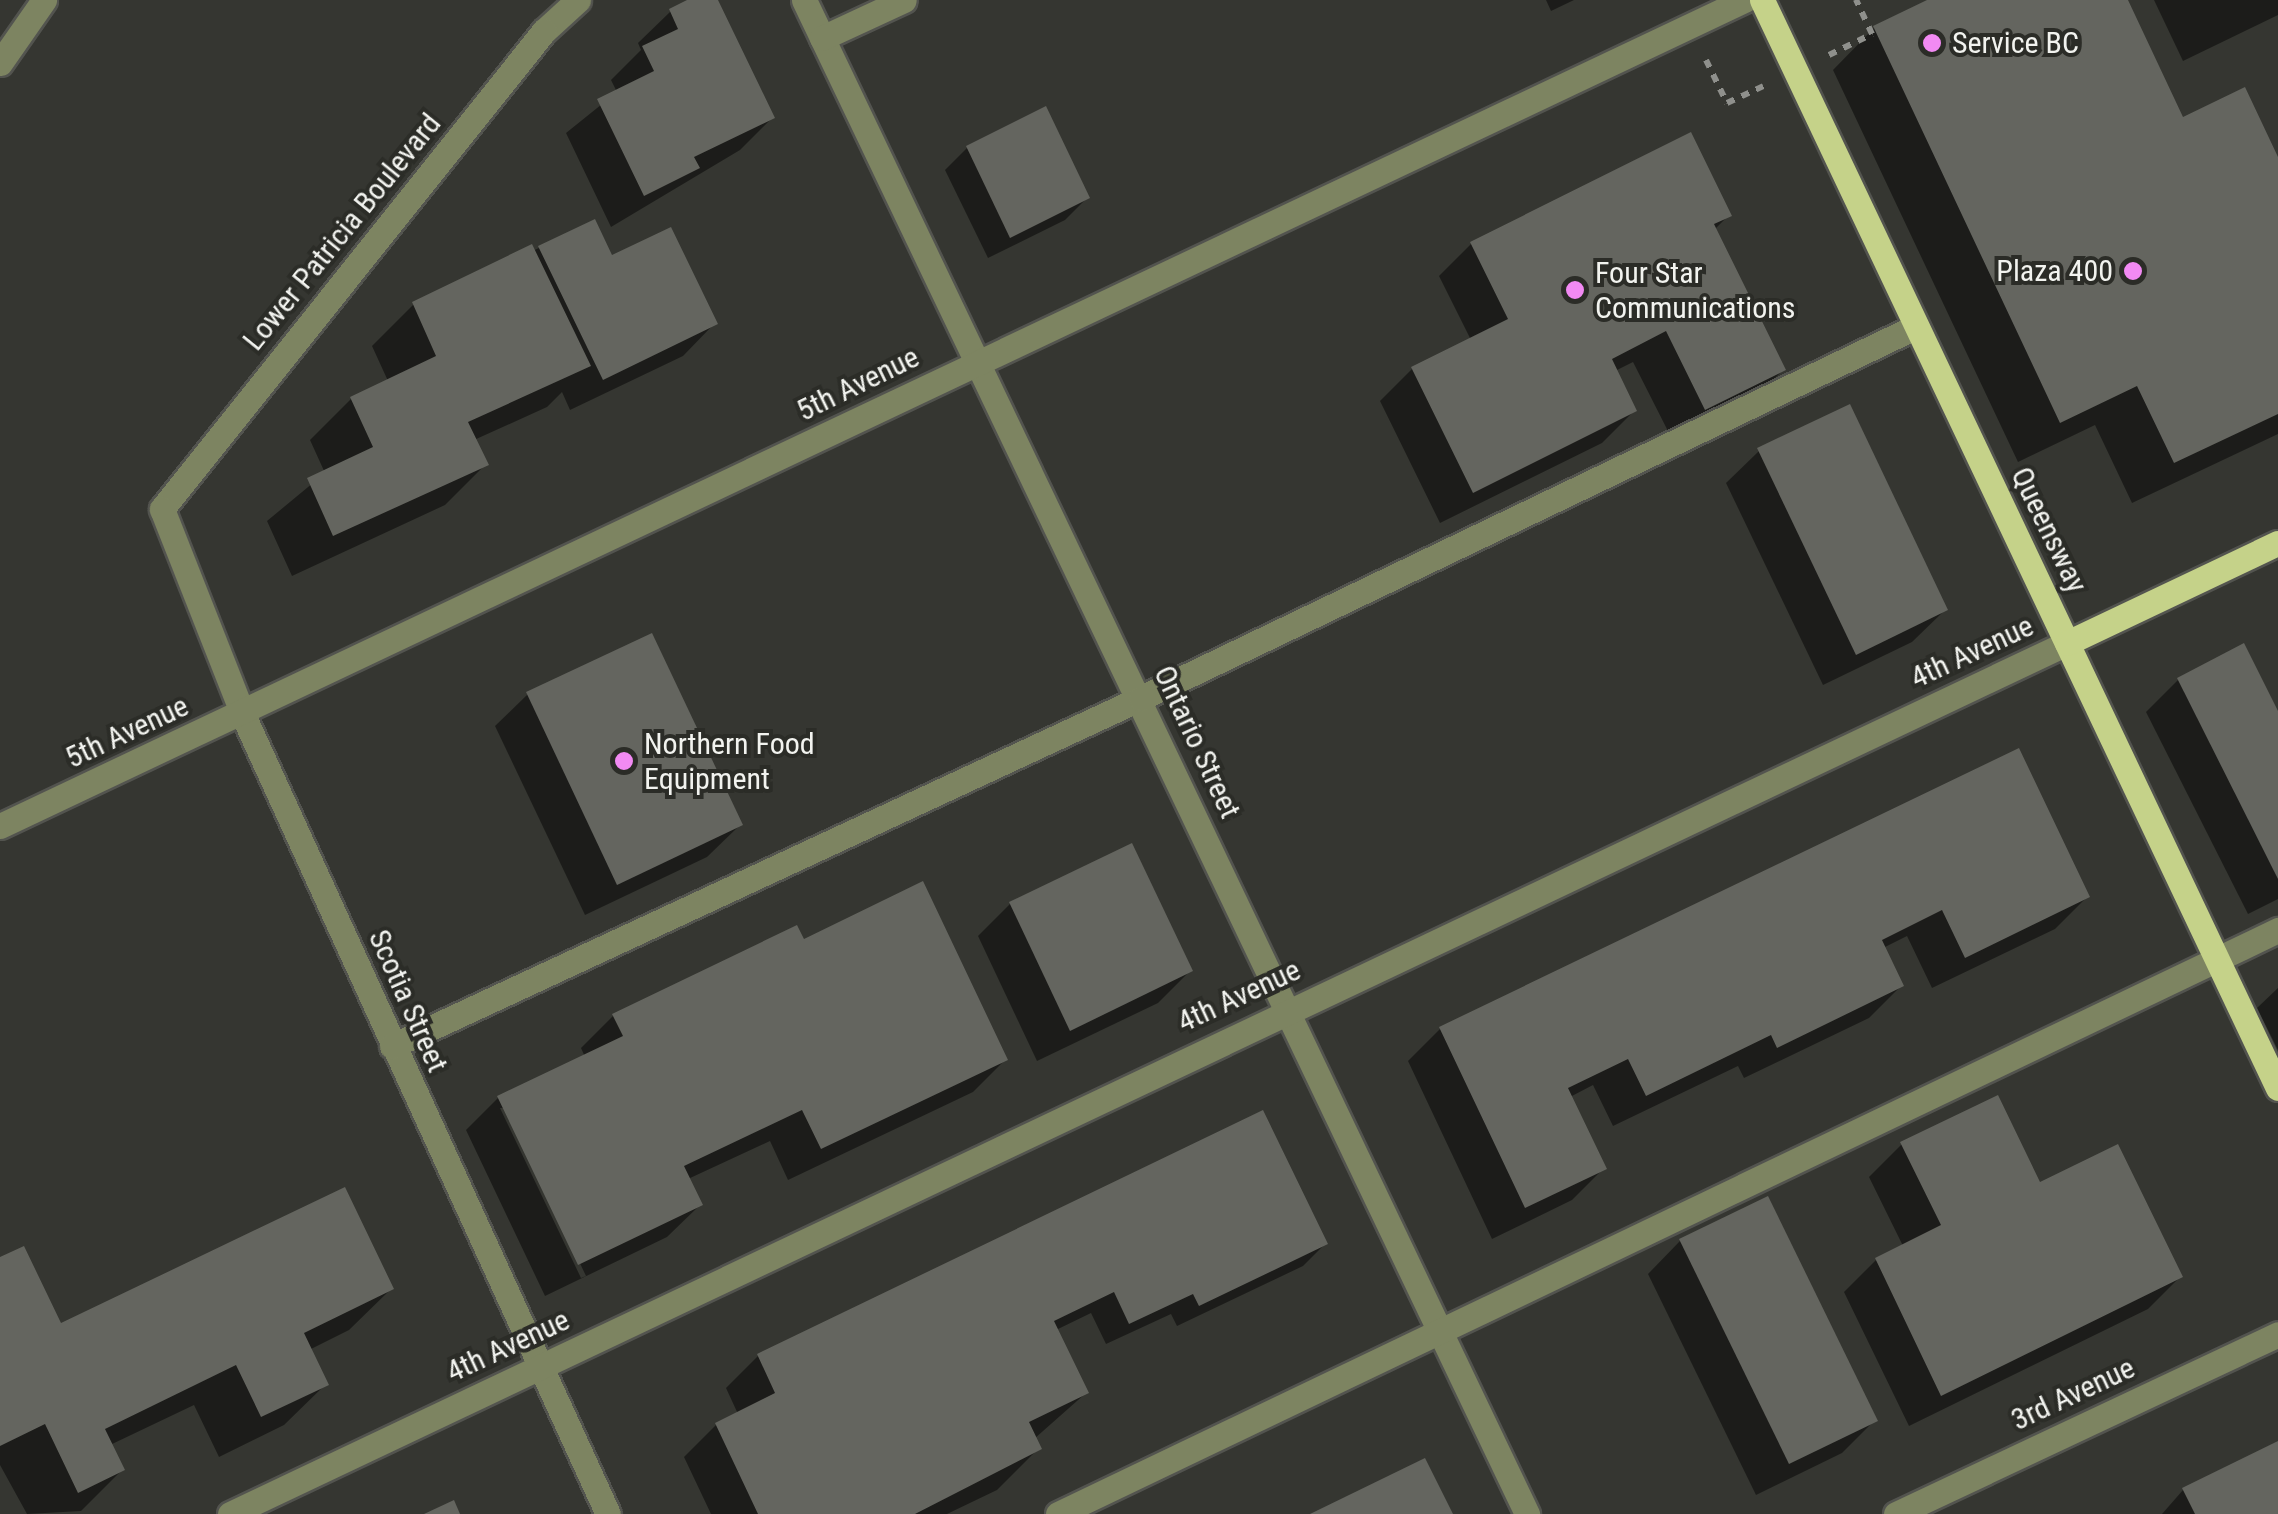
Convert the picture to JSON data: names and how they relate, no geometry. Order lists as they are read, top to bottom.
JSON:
{
  "streets": {
    "main road": ["Queensway", "4th Avenue"],
    "street": [
      "Lower Patricia Boulevard",
      "5th Avenue",
      "Ontario Street",
      "Scotia Street",
      "3rd Avenue"
    ]
  },
  "crossings": [
    ["Lower Patricia Boulevard", "Scotia Street"],
    ["5th Avenue", "Ontario Street"],
    ["5th Avenue", "Scotia Street"],
    ["Queensway", "4th Avenue"],
    ["4th Avenue", "Ontario Street"],
    ["4th Avenue", "Scotia Street"]
  ],
  "places": [
    "Service BC",
    "Plaza 400",
    "Four Star Communications",
    "Northern Food Equipment"
  ]
}
